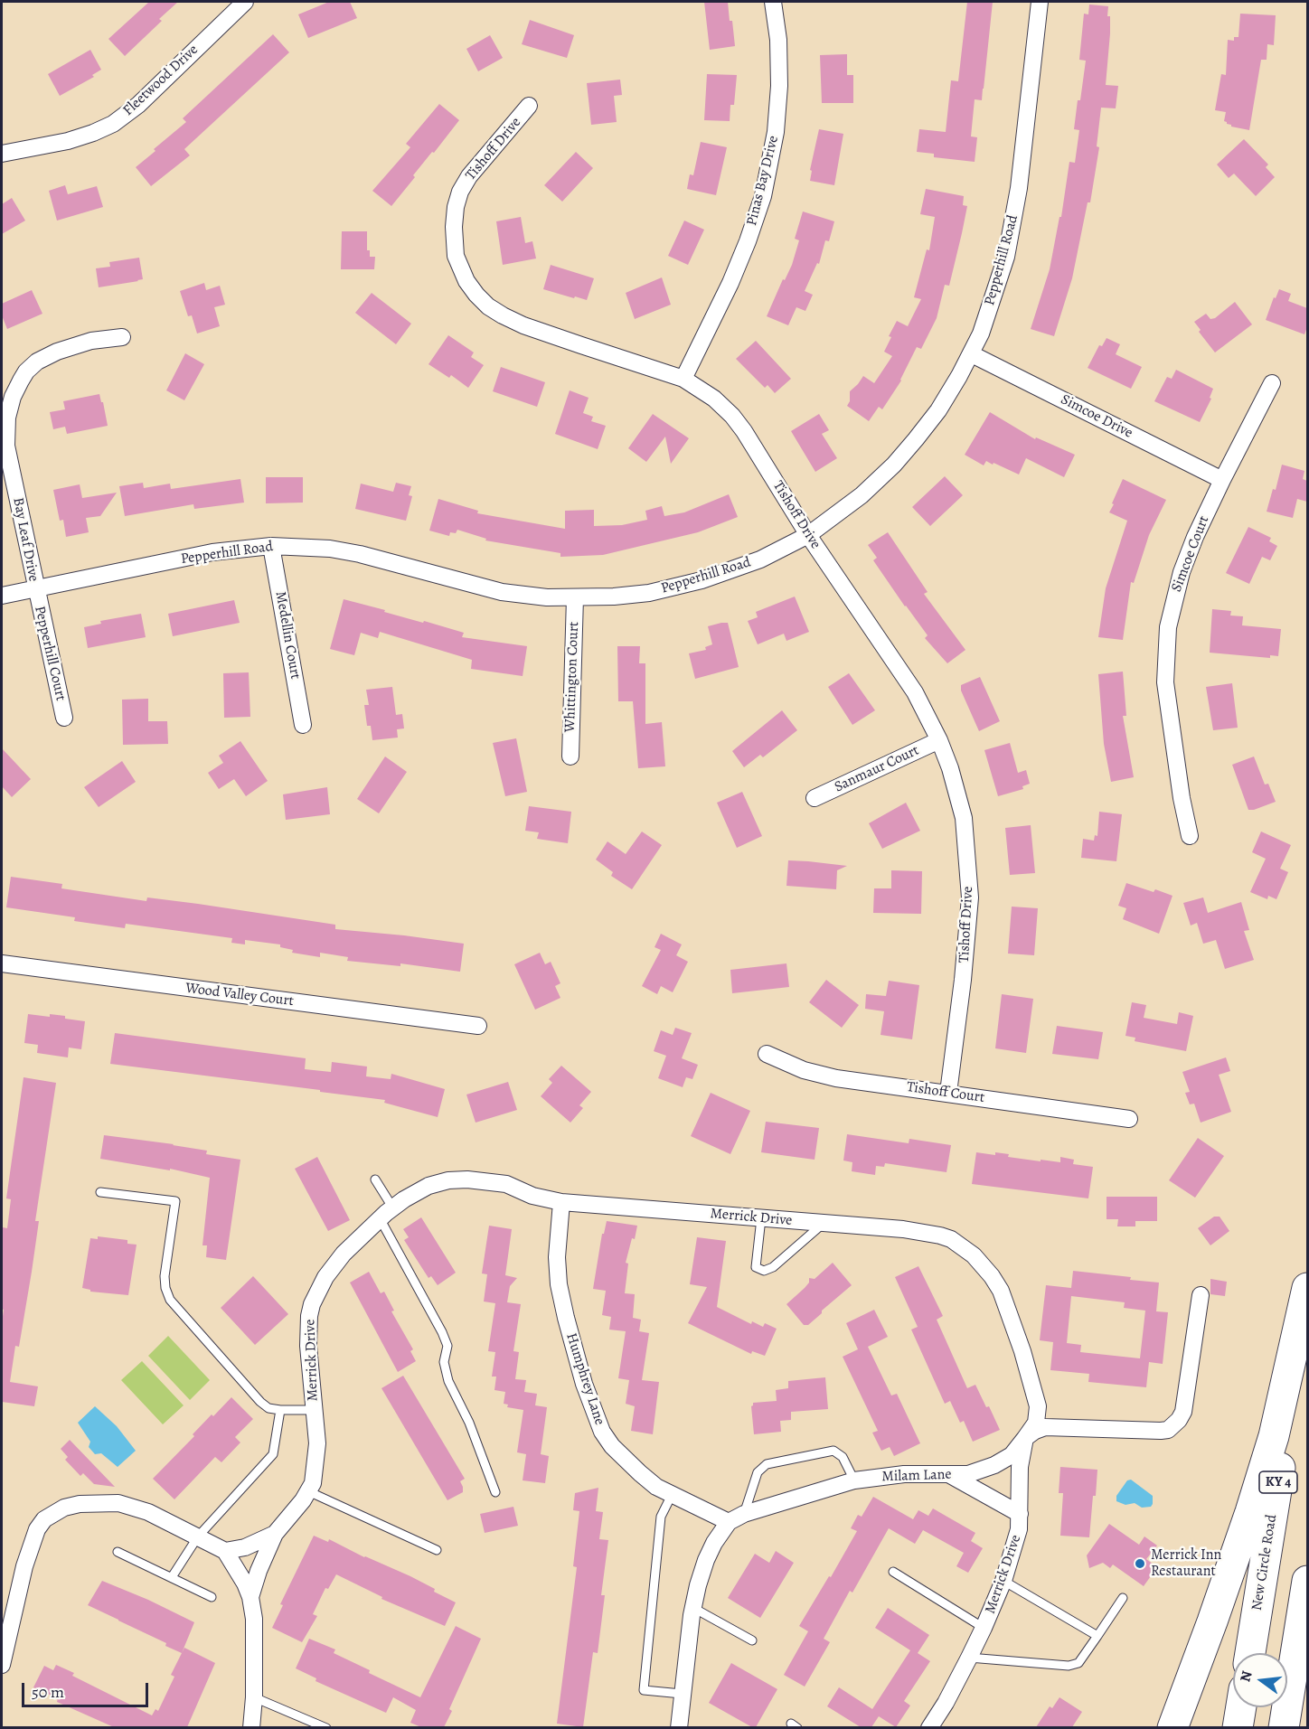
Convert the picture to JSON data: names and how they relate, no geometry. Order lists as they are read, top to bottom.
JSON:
{
  "streets": {
    "highway": ["KY 4", "New Circle Road"],
    "street": [
      "Fleetwood Drive",
      "Tishoff Drive",
      "Pinas Bay Drive",
      "Pepperhill Road",
      "Simcoe Drive",
      "Bay Leaf Drive",
      "Simcoe Court",
      "Medellin Court",
      "Pepperhill Court",
      "Whittington Court",
      "Sanmaur Court",
      "Wood Valley Court",
      "Tishoff Court",
      "Merrick Drive",
      "Humphrey Lane",
      "Milam Lane"
    ]
  },
  "crossings": [
    ["Tishoff Drive", "Pinas Bay Drive"],
    ["Tishoff Drive", "Pepperhill Road"],
    ["Tishoff Drive", "Sanmaur Court"],
    ["Tishoff Drive", "Tishoff Court"],
    ["Pepperhill Road", "Simcoe Drive"],
    ["Pepperhill Road", "Bay Leaf Drive"],
    ["Pepperhill Road", "Medellin Court"],
    ["Pepperhill Road", "Pepperhill Court"],
    ["Pepperhill Road", "Whittington Court"],
    ["Simcoe Drive", "Simcoe Court"],
    ["Bay Leaf Drive", "Pepperhill Court"],
    ["Merrick Drive", "Humphrey Lane"],
    ["Merrick Drive", "Milam Lane"],
    ["Humphrey Lane", "Milam Lane"]
  ],
  "places": ["Merrick Inn Restaurant"],
  "scale_bar": "50 m",
  "north": "left"
}
